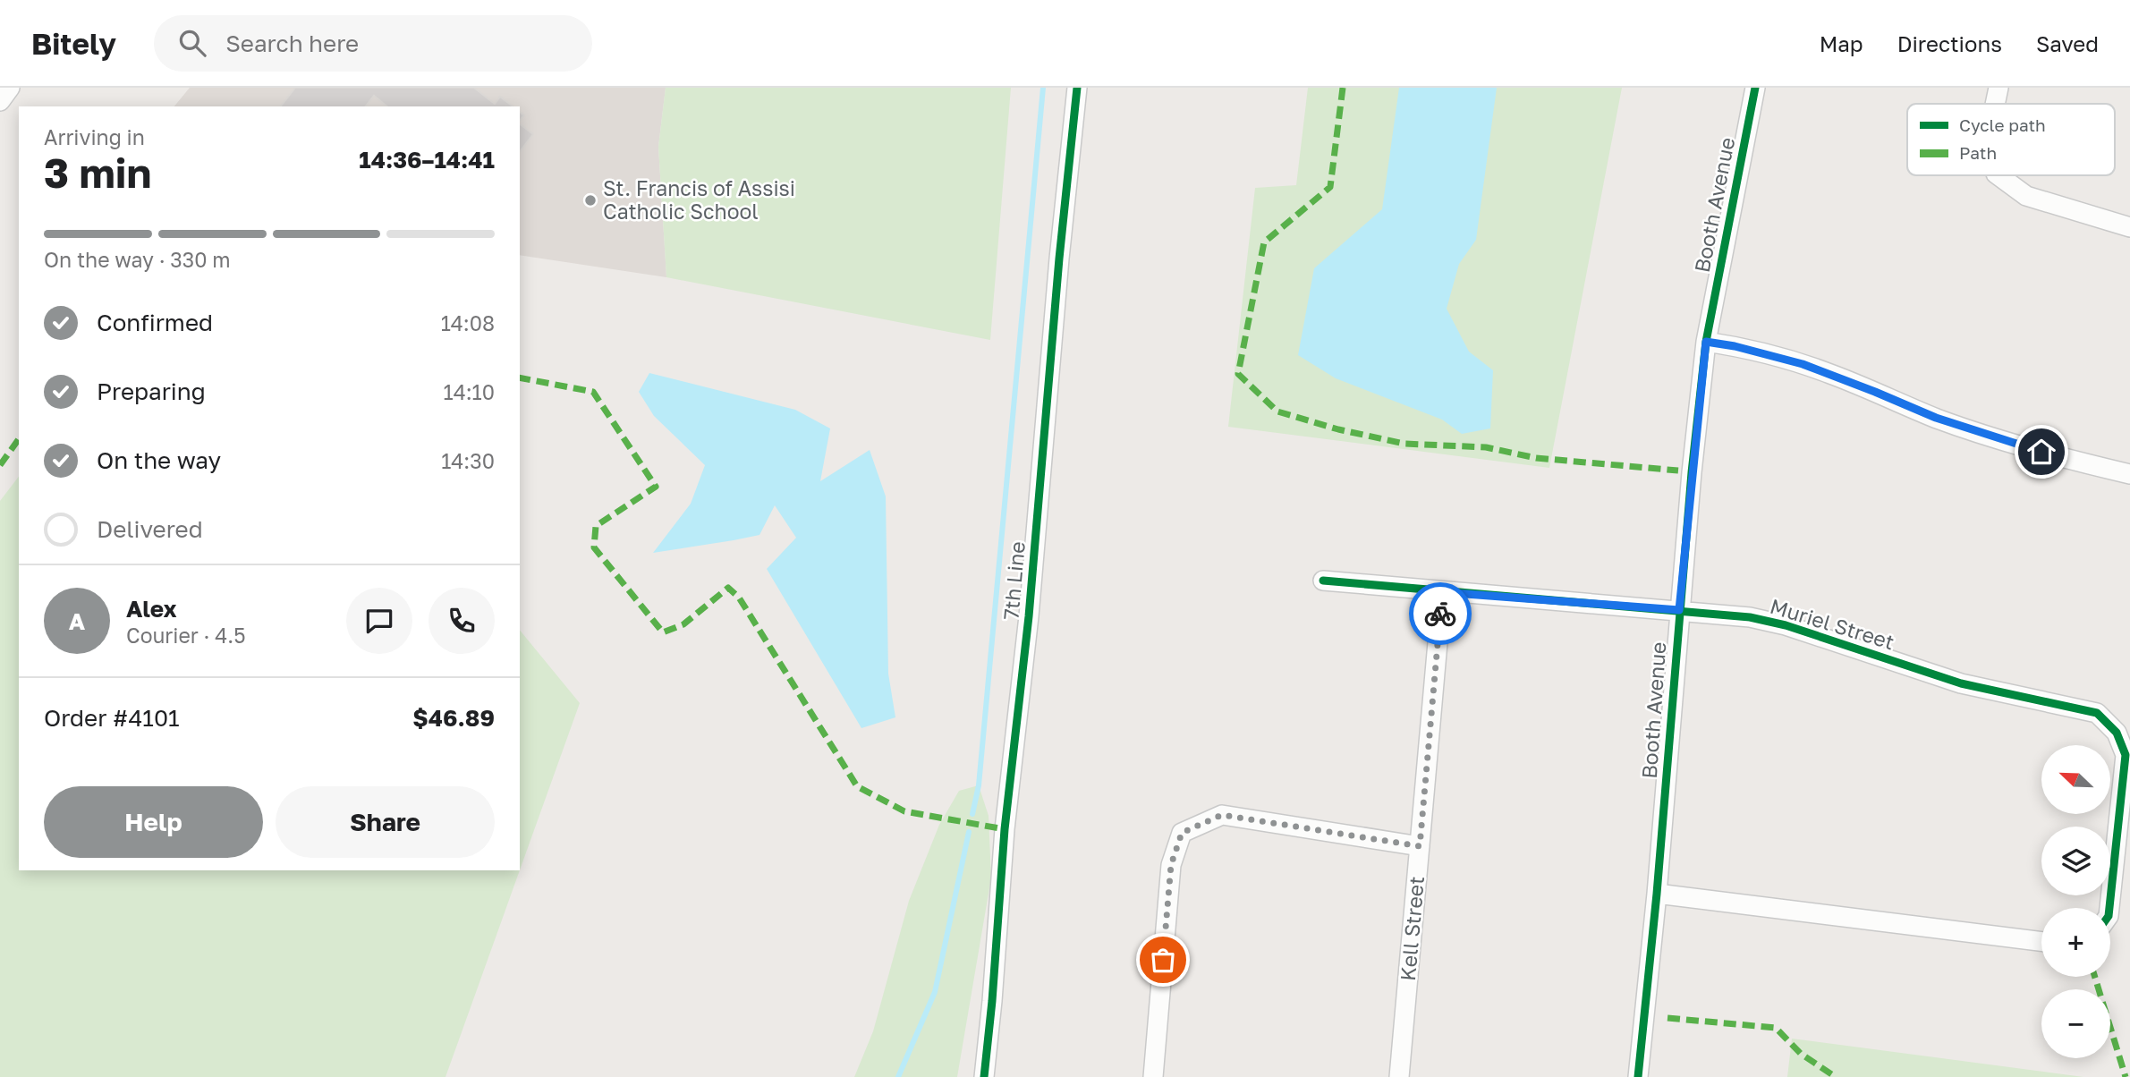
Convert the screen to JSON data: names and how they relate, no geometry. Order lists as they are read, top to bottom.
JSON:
{
  "streets": {
    "street": [
      "Booth Avenue",
      "7th Line",
      "Muriel Street",
      "Kell Street"
    ]
  },
  "crossings": [
    ["Booth Avenue", "Muriel Street"],
    ["Muriel Street", "Kell Street"]
  ],
  "places": ["St. Francis of Assisi Catholic School"],
  "legend": ["Cycle path", "Path"],
  "north": "top left",
  "page": {
    "header": "Bitely",
    "search": "Search here",
    "nav": ["Map", "Directions", "Saved"],
    "heading": ["3 min", "Arriving in", "14:36–14:41"],
    "panel": [
      "Alex",
      "Courier · 4.5",
      "Order #4101",
      "$46.89"
    ],
    "bar": "On the way · 330 m",
    "list": [
      ["Confirmed", "14:08"],
      ["Preparing", "14:10"],
      ["On the way", "14:30"],
      "Delivered"
    ],
    "round": "A",
    "map_buttons": ["+", "−"],
    "buttons": ["Help", "Share"]
  }
}
